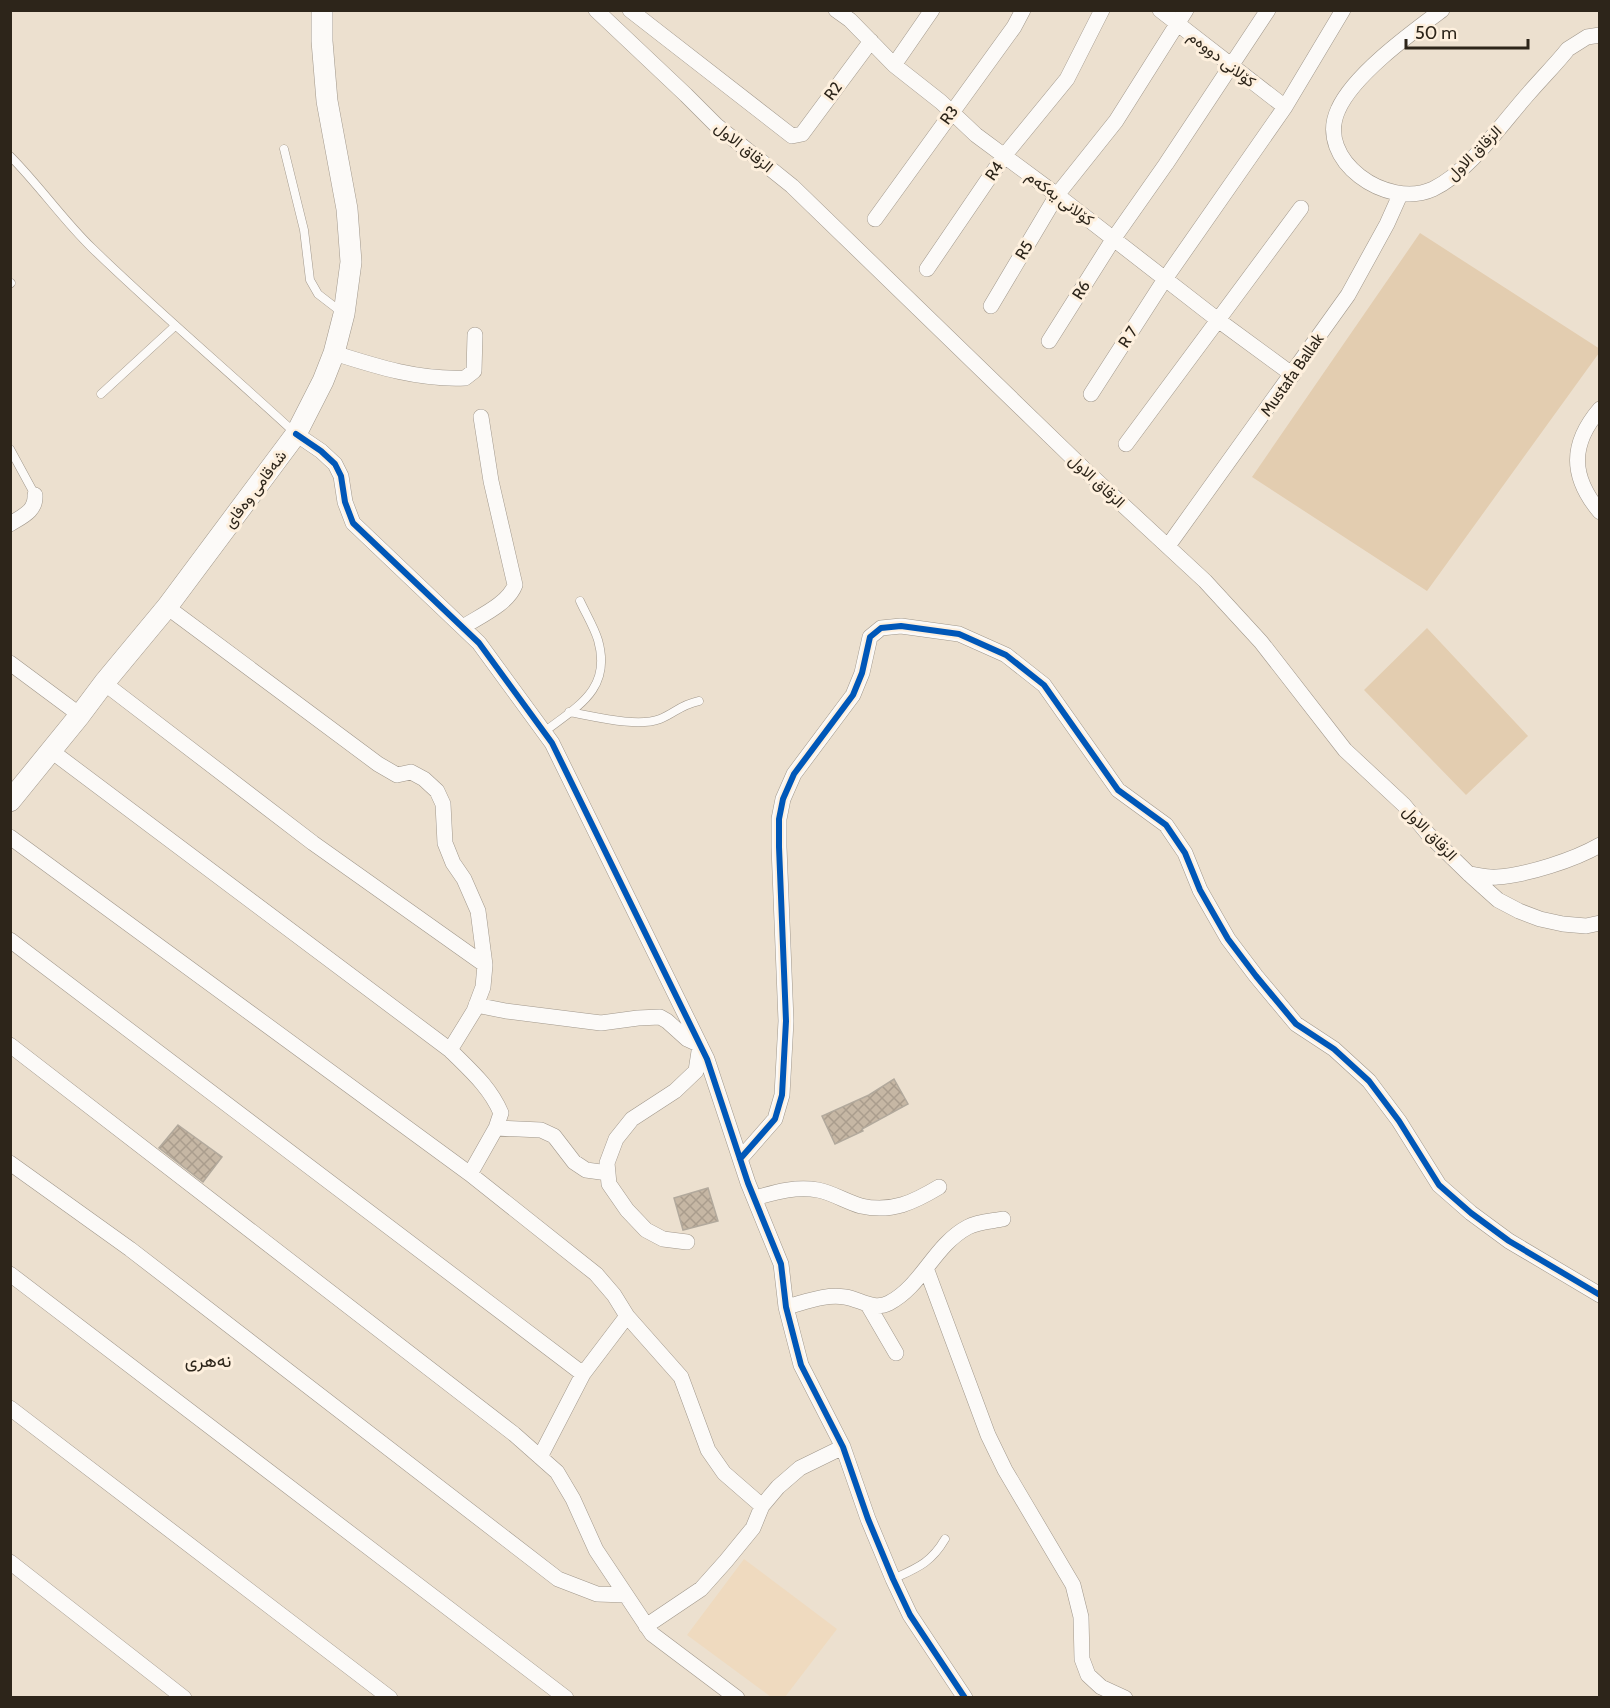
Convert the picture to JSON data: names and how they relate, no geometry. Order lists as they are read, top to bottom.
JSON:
{
  "streets": {
    "street": [
      "کۆلانی دووەم",
      "R2",
      "R3",
      "الزقاق الاول",
      "R4",
      "کۆلانی یەکەم",
      "R5",
      "R6",
      "R 7",
      "Mustafa Ballak",
      "شەقامی وەفای"
    ]
  },
  "crossings": [
    ["کۆلانی دووەم", "R5"],
    ["کۆلانی دووەم", "R6"],
    ["کۆلانی دووەم", "R 7"],
    ["R2", "کۆلانی یەکەم"],
    ["R3", "کۆلانی یەکەم"],
    ["الزقاق الاول", "Mustafa Ballak"],
    ["R4", "کۆلانی یەکەم"],
    ["کۆلانی یەکەم", "R5"],
    ["کۆلانی یەکەم", "R6"],
    ["کۆلانی یەکەم", "R 7"],
    ["کۆلانی یەکەم", "Mustafa Ballak"]
  ],
  "districts": ["نەھری"],
  "scale_bar": "50 m"
}
